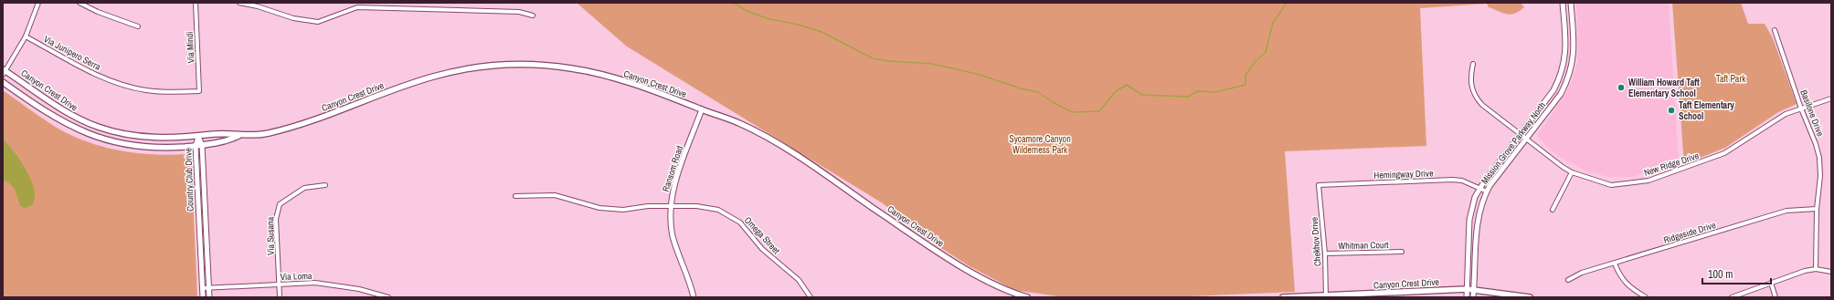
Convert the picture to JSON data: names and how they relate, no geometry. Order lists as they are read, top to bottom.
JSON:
{
  "streets": {
    "main road": ["Canyon Crest Drive"],
    "street": [
      "Via Mindi",
      "Via Junipero Serra",
      "Basilone Drive",
      "Mission Grove Parkway North",
      "New Ridge Drive",
      "Ransom Road",
      "Hemingway Drive",
      "Country Club Drive",
      "Ridgeside Drive",
      "Omega Street",
      "Via Susana",
      "Chekhov Drive",
      "Whitman Court",
      "Via Loma"
    ]
  },
  "crossings": [
    ["Via Mindi", "Via Junipero Serra"],
    ["Canyon Crest Drive", "Mission Grove Parkway North"],
    ["Canyon Crest Drive", "Ransom Road"],
    ["Canyon Crest Drive", "Country Club Drive"],
    ["Canyon Crest Drive", "Chekhov Drive"],
    ["Basilone Drive", "New Ridge Drive"],
    ["Basilone Drive", "Ridgeside Drive"],
    ["Mission Grove Parkway North", "New Ridge Drive"],
    ["Mission Grove Parkway North", "Hemingway Drive"],
    ["Ransom Road", "Omega Street"],
    ["Hemingway Drive", "Chekhov Drive"],
    ["Country Club Drive", "Via Loma"],
    ["Via Susana", "Via Loma"],
    ["Chekhov Drive", "Whitman Court"]
  ],
  "parks": ["Taft Park", "Sycamore Canyon Wilderness Park"],
  "places": ["William Howard Taft Elementary School", "Taft Elementary School"],
  "scale_bar": "100 m"
}
